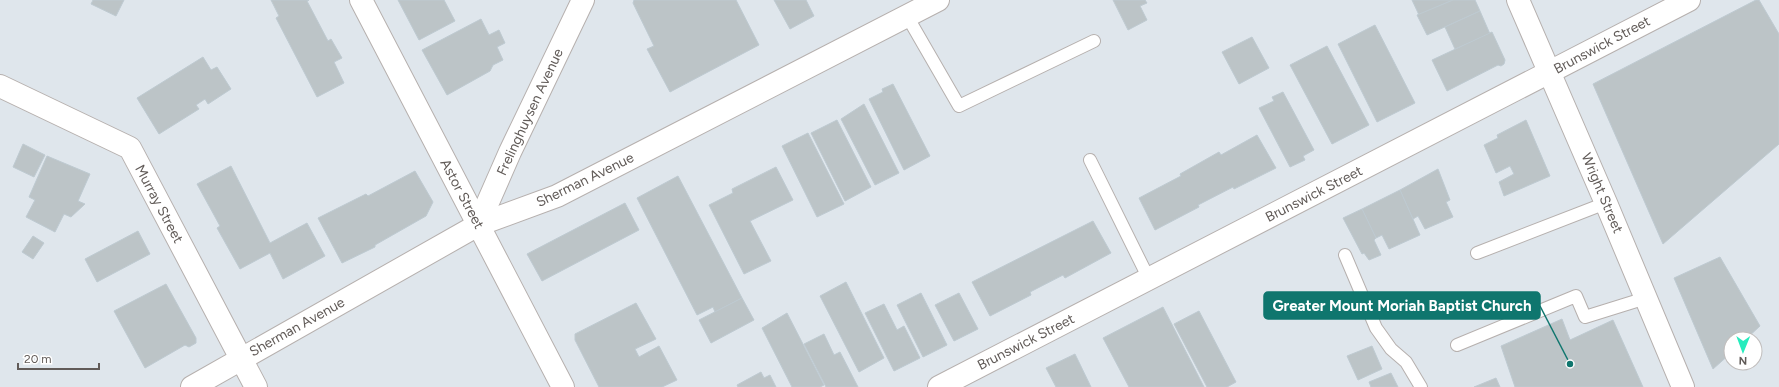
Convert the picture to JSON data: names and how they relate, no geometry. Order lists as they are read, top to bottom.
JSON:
{
  "streets": {
    "street": [
      "Brunswick Street",
      "Frelinghuysen Avenue",
      "Sherman Avenue",
      "Wright Street",
      "Astor Street",
      "Murray Street"
    ]
  },
  "crossings": [
    ["Brunswick Street", "Wright Street"],
    ["Frelinghuysen Avenue", "Sherman Avenue"],
    ["Frelinghuysen Avenue", "Astor Street"],
    ["Sherman Avenue", "Astor Street"],
    ["Sherman Avenue", "Murray Street"]
  ],
  "places": ["Greater Mount Moriah Baptist Church"],
  "scale_bar": "20 m",
  "north": "bottom"
}
